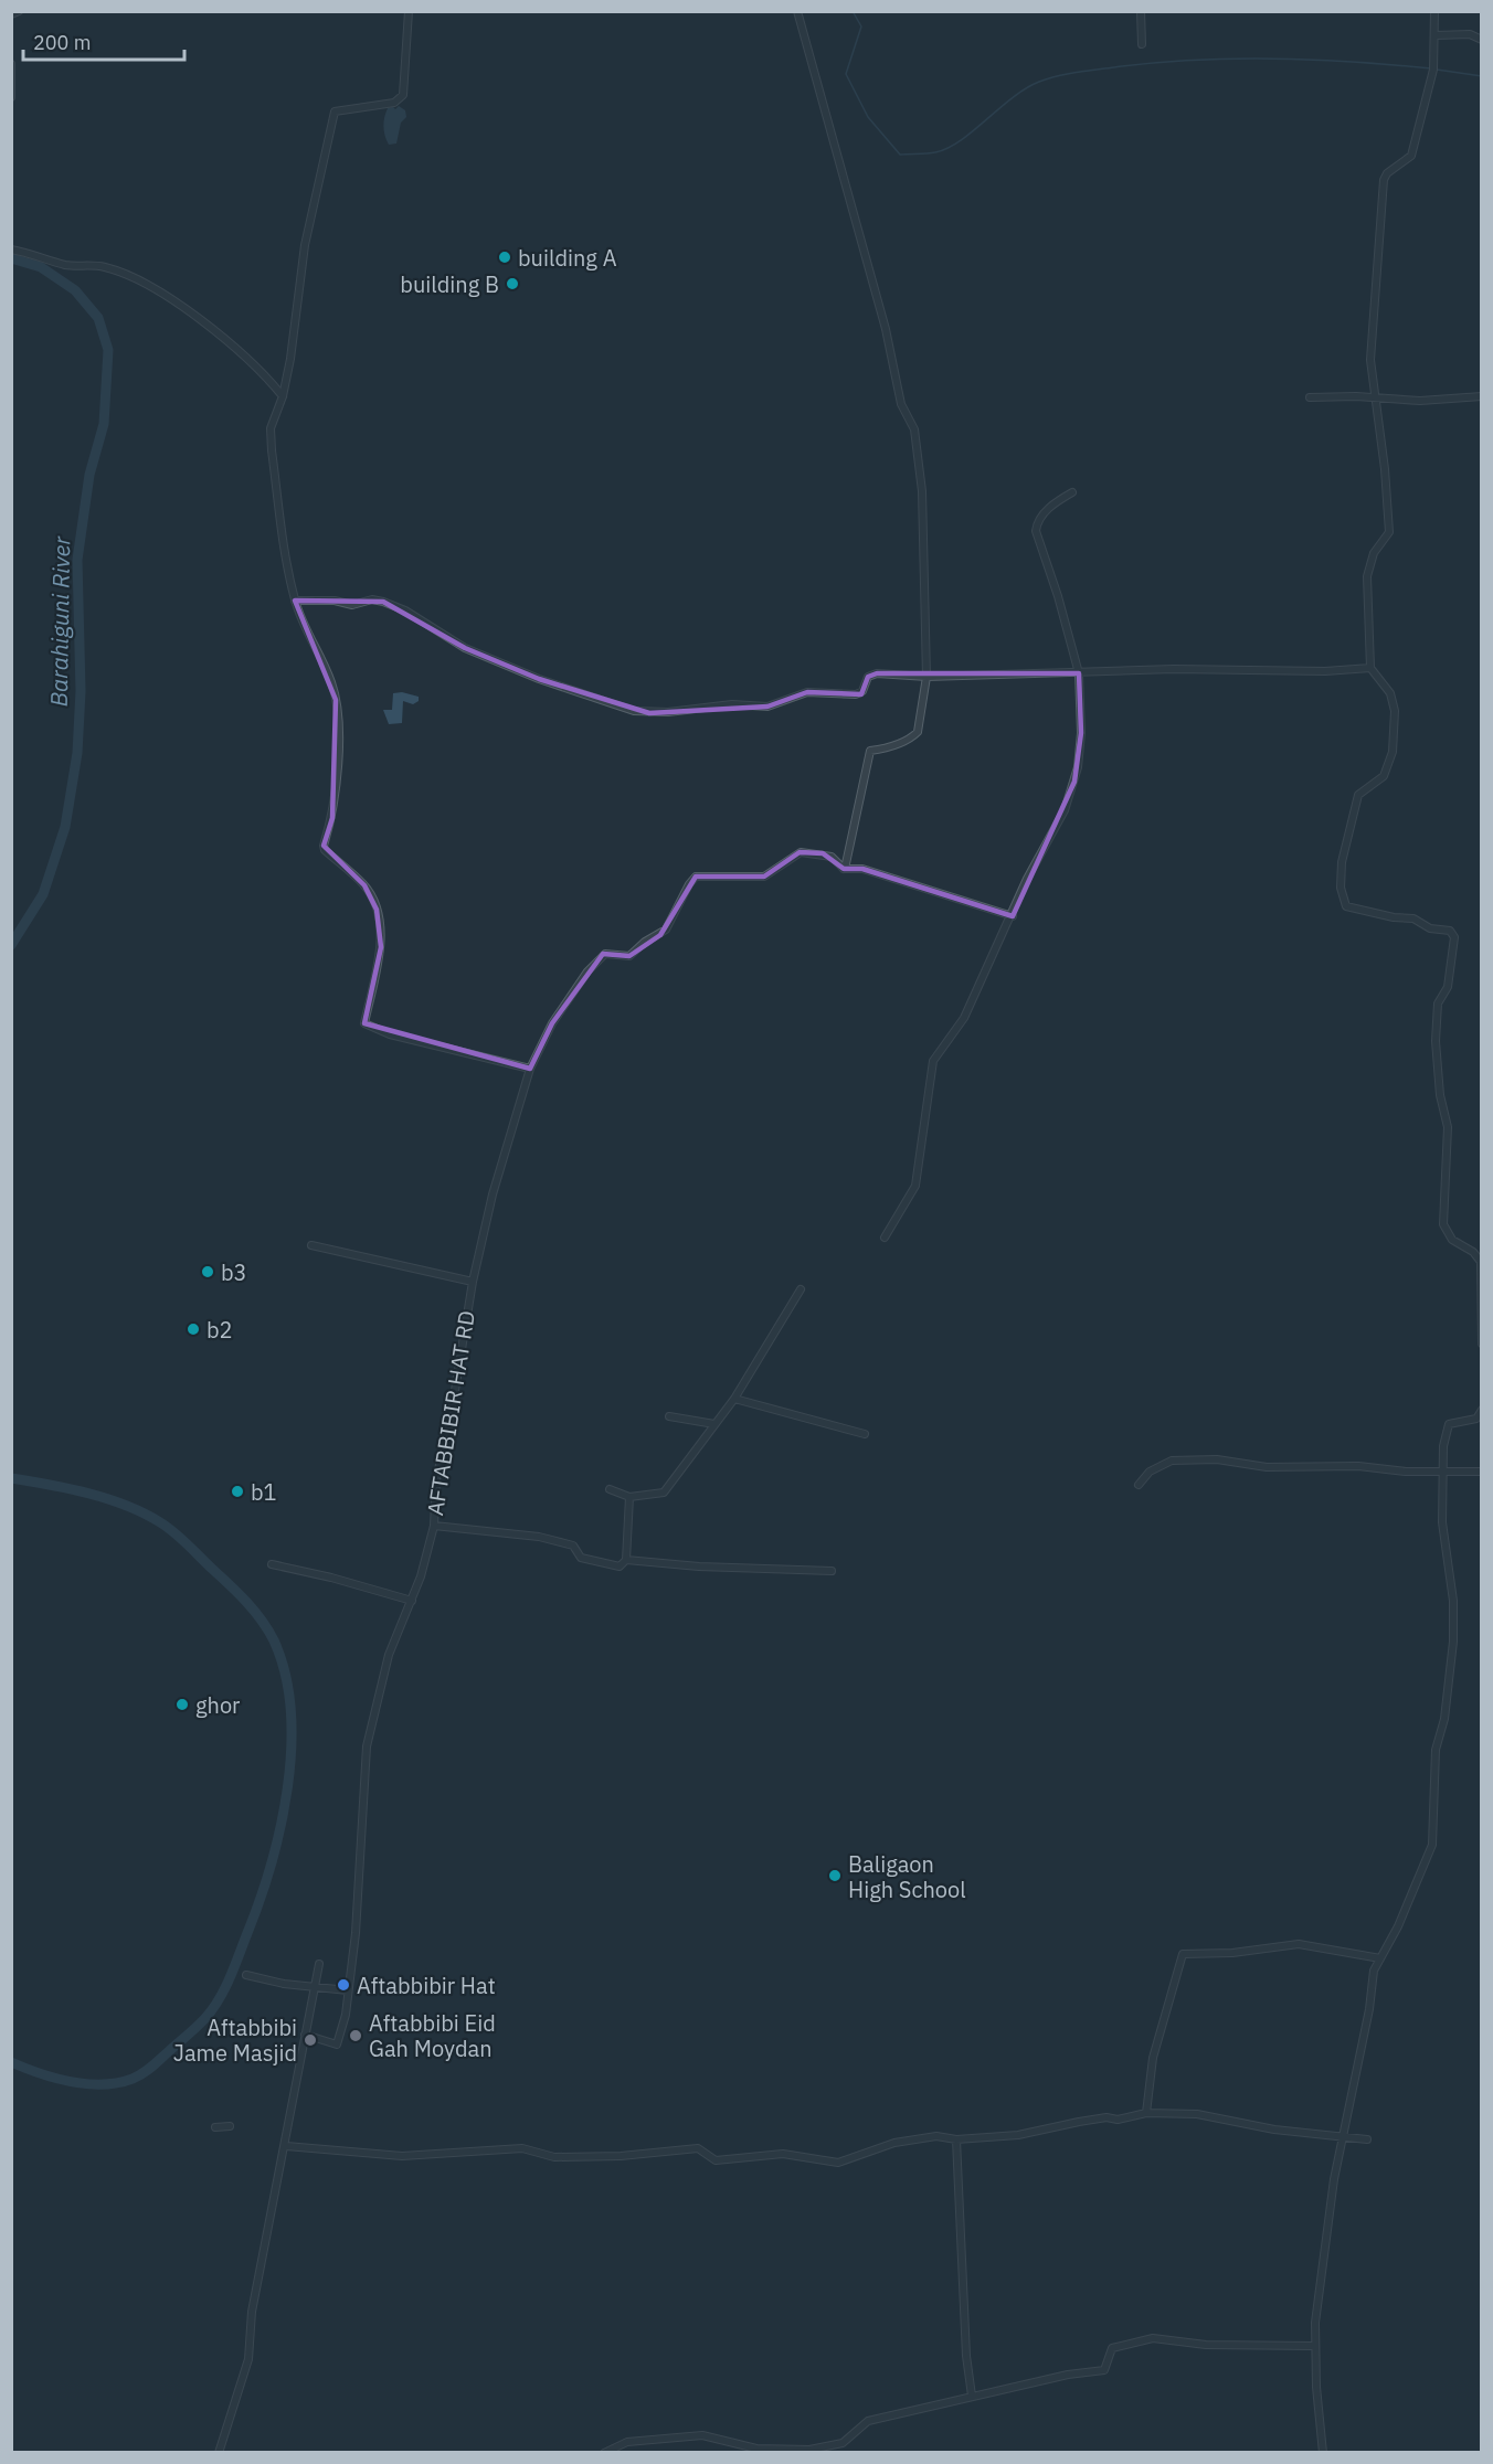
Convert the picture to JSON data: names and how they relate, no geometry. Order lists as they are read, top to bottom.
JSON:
{
  "streets": {
    "street": ["AFTABBIBIR HAT RD"]
  },
  "water": ["Barahiguni River"],
  "places": [
    "building A",
    "building B",
    "b3",
    "b2",
    "b1",
    "ghor",
    "Baligaon High School",
    "Aftabbibir Hat",
    "Aftabbibi Eid Gah Moydan",
    "Aftabbibi Jame Masjid"
  ],
  "scale_bar": "200 m"
}
